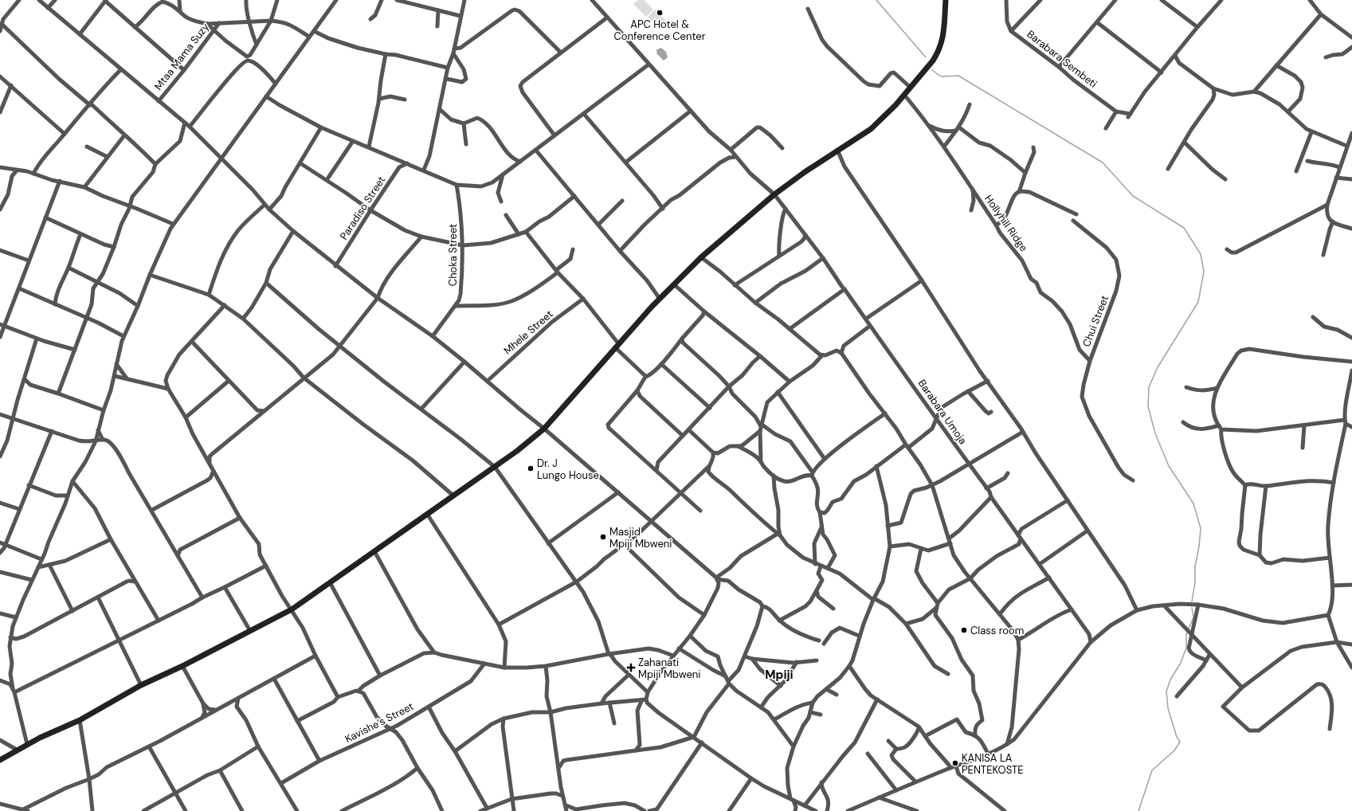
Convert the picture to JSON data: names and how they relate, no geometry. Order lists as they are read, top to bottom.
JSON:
{
  "streets": {
    "street": [
      "Mtaa Mama Suzy",
      "Barabara Sembeti",
      "Paradiso Street",
      "Hollyhill Ridge",
      "Choka Street",
      "Chui Street",
      "Mhele Street",
      "Barabara Umoja",
      "Kavishe’s Street"
    ]
  },
  "crossings": [
    ["Hollyhill Ridge", "Chui Street"]
  ],
  "districts": ["Mpiji"],
  "places": {
    "other": [
      "APC Hotel & Conference Center",
      "Dr. J Lungo House",
      "Masjid Mpiji Mbweni",
      "Class room",
      "KANISA LA PENTEKOSTE"
    ],
    "health": ["Zahanati Mpiji Mbweni"]
  }
}
